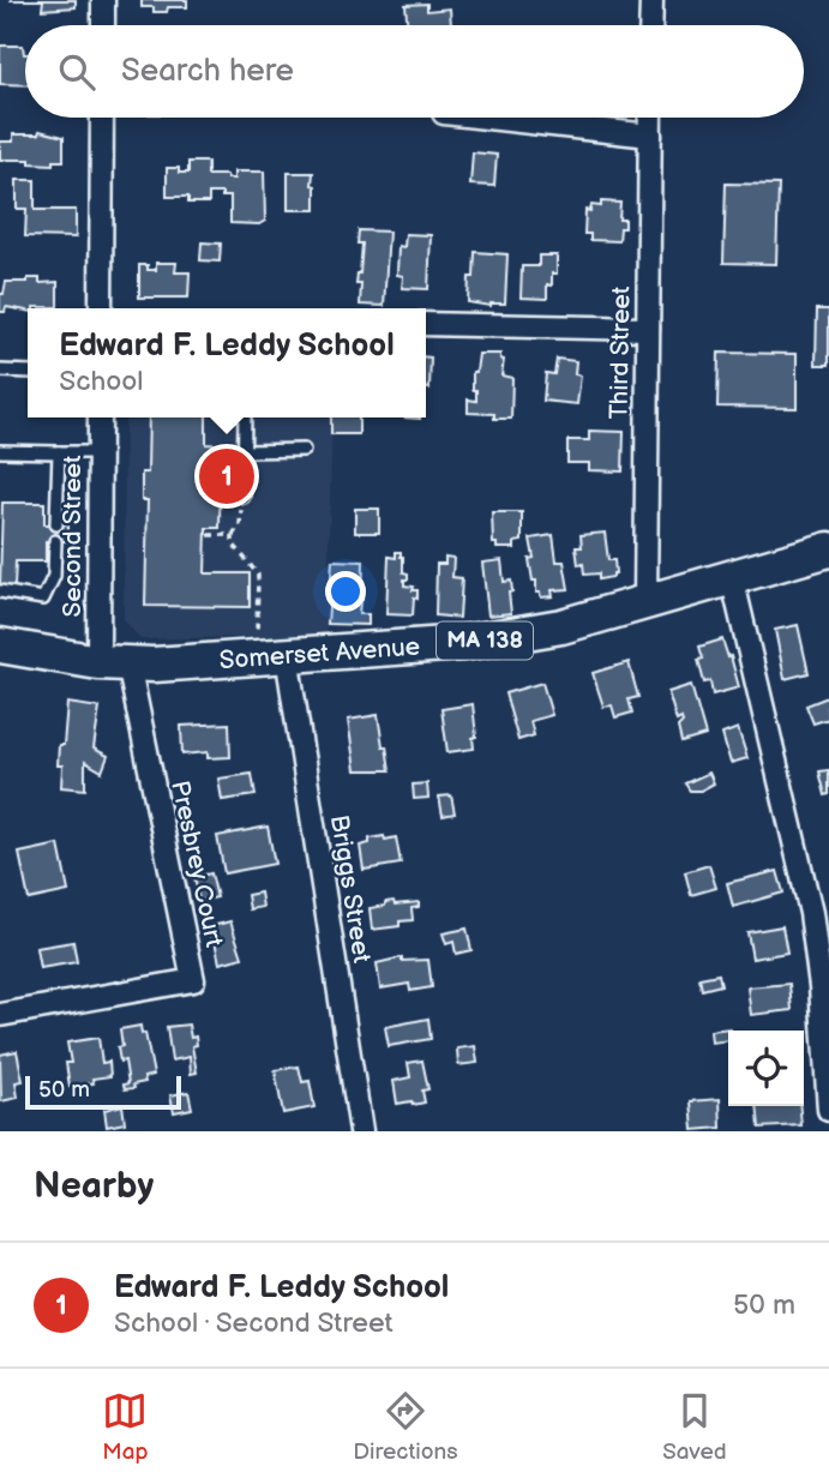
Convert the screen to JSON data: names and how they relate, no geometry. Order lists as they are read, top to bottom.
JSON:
{
  "streets": {
    "main road": ["MA 138", "Somerset Avenue"],
    "street": [
      "Third Street",
      "Second Street",
      "Presbrey Court",
      "Briggs Street"
    ]
  },
  "crossings": [
    ["Third Street", "Somerset Avenue"],
    ["Second Street", "Somerset Avenue"],
    ["Second Street", "Presbrey Court"],
    ["Somerset Avenue", "Presbrey Court"],
    ["Somerset Avenue", "Briggs Street"]
  ],
  "scale_bar": "50 m",
  "page": {
    "search": "Search here",
    "popup": ["Edward F. Leddy School", "School"],
    "pins": "1",
    "scale": "50 m",
    "heading": "Nearby",
    "list": [
      {
        "mark": "1",
        "name": "Edward F. Leddy School",
        "note": "School · Second Street",
        "value": "50 m"
      }
    ],
    "nav": ["Map", "Directions", "Saved"]
  }
}
